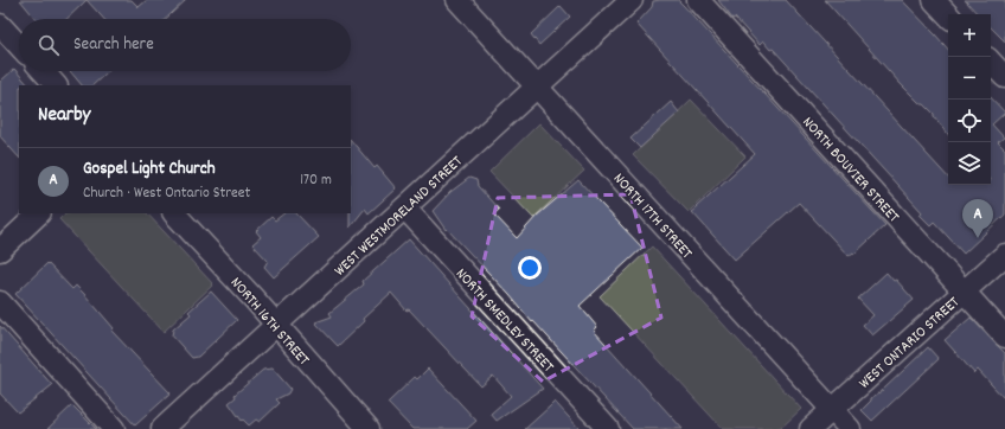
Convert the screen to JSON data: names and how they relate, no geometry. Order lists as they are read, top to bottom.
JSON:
{
  "streets": {
    "street": [
      "NORTH BOUVIER STREET",
      "WEST WESTMORELAND STREET",
      "NORTH 17TH STREET",
      "NORTH SMEDLEY STREET",
      "NORTH 16TH STREET",
      "WEST ONTARIO STREET"
    ]
  },
  "crossings": [
    ["NORTH BOUVIER STREET", "WEST ONTARIO STREET"],
    ["WEST WESTMORELAND STREET", "NORTH 17TH STREET"],
    ["WEST WESTMORELAND STREET", "NORTH SMEDLEY STREET"],
    ["WEST WESTMORELAND STREET", "NORTH 16TH STREET"],
    ["NORTH 17TH STREET", "WEST ONTARIO STREET"]
  ],
  "page": {
    "map_buttons": ["+", "−"],
    "search": "Search here",
    "heading": "Nearby",
    "list": [
      {
        "mark": "A",
        "name": "Gospel Light Church",
        "note": "Church · West Ontario Street",
        "value": "170 m"
      }
    ],
    "pins": "A"
  }
}
